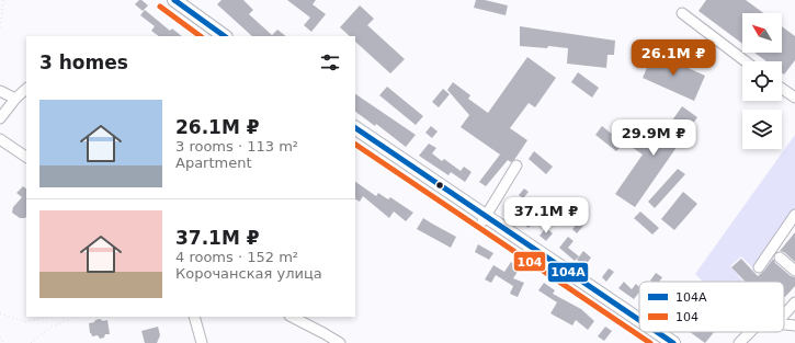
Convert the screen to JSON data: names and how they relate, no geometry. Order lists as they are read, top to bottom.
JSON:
{
  "lines": ["transit line 104А", "transit line 104"],
  "legend": ["104А", "104"],
  "north": "top left",
  "page": {
    "heading": "3 homes",
    "price": ["26.1M ₽", "29.9M ₽", "37.1M ₽"],
    "list": [
      {
        "name": "26.1M ₽",
        "note": "3 rooms · 113 m² · Apartment"
      },
      {
        "name": "37.1M ₽",
        "note": "4 rooms · 152 m² · Корочанская улица"
      }
    ]
  }
}
